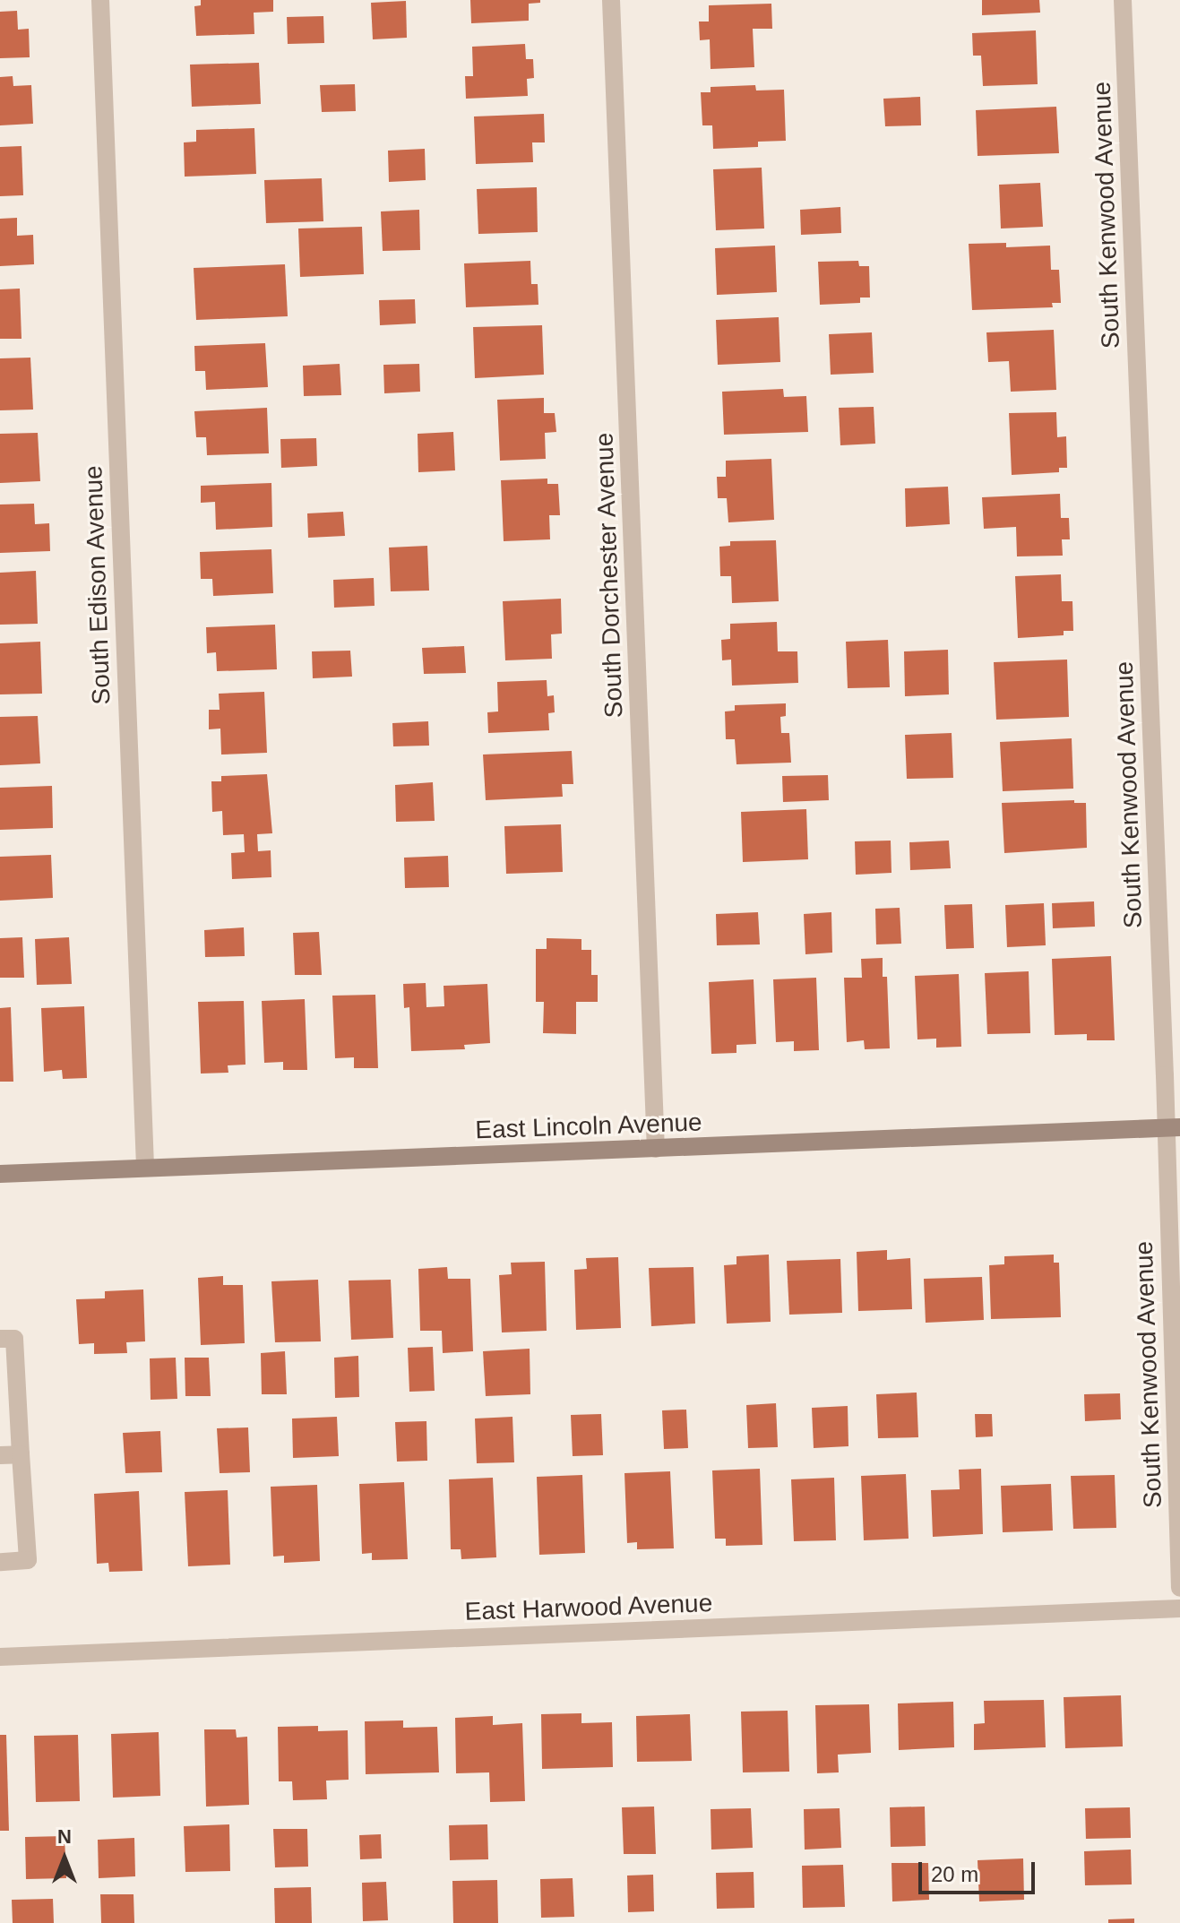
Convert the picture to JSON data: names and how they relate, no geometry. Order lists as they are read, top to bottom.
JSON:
{
  "streets": {
    "street": [
      "South Kenwood Avenue",
      "South Dorchester Avenue",
      "South Edison Avenue",
      "East Lincoln Avenue",
      "East Harwood Avenue"
    ]
  },
  "crossings": [
    ["South Kenwood Avenue", "East Lincoln Avenue"],
    ["South Dorchester Avenue", "East Lincoln Avenue"],
    ["South Edison Avenue", "East Lincoln Avenue"]
  ],
  "scale_bar": "20 m",
  "north": "top"
}
